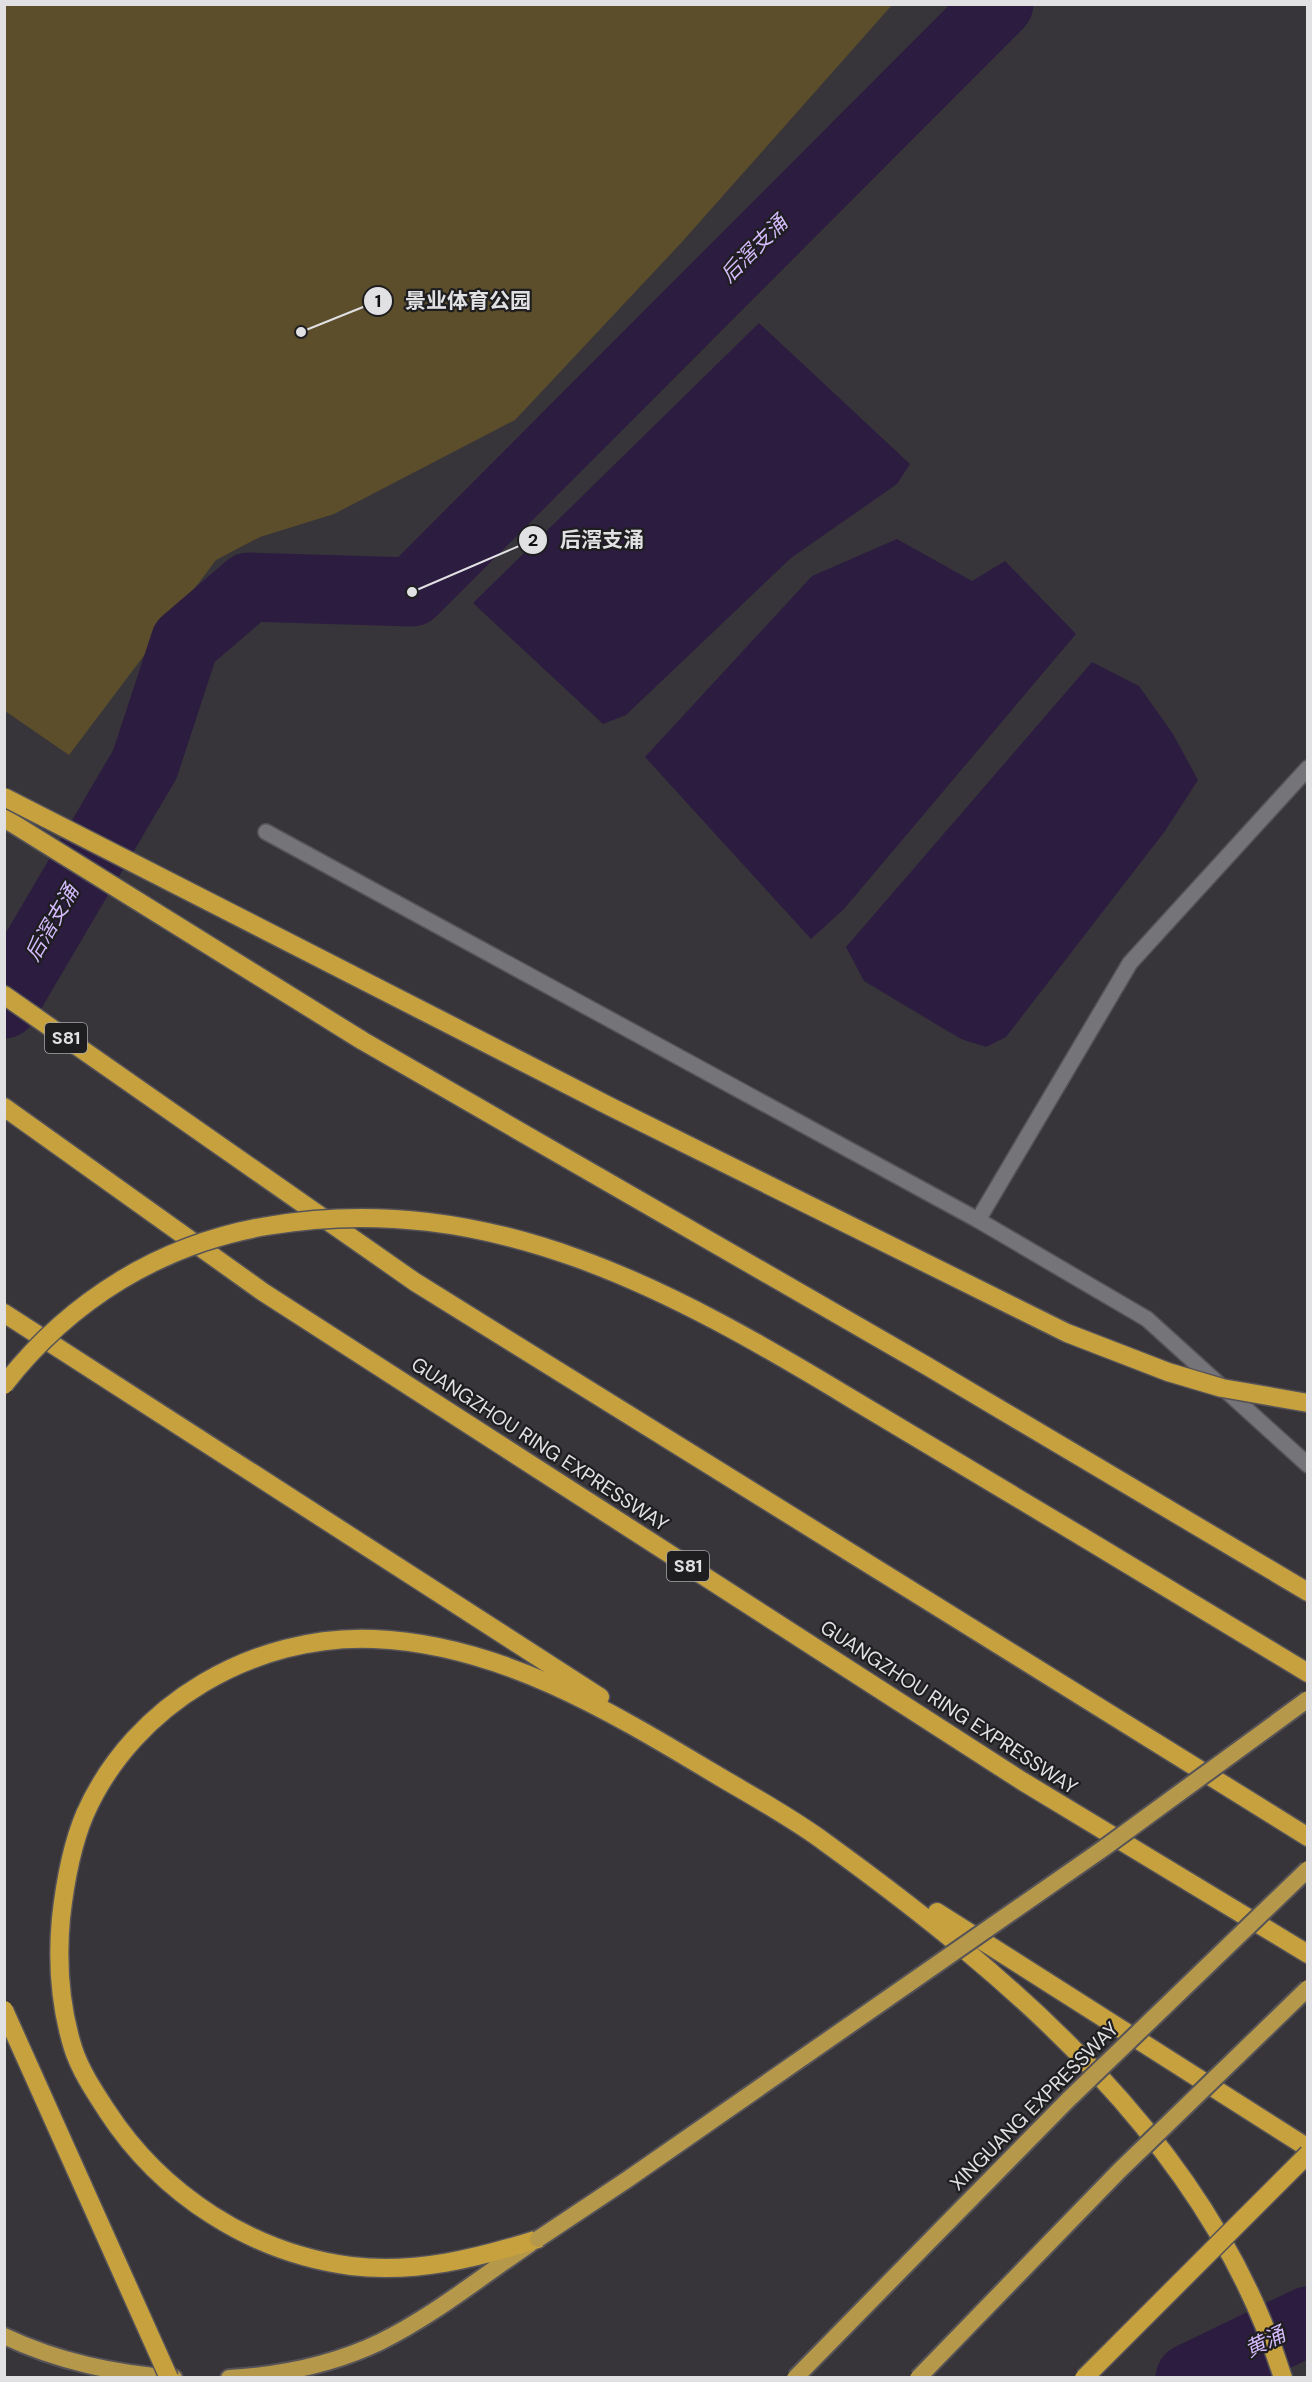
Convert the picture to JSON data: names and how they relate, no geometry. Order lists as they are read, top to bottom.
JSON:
{
  "streets": {
    "highway": ["S81", "GUANGZHOU RING EXPRESSWAY", "XINGUANG EXPRESSWAY"]
  },
  "water": ["后滘支涌", "黄涌"],
  "places": ["景业体育公园", "后滘支涌"]
}
